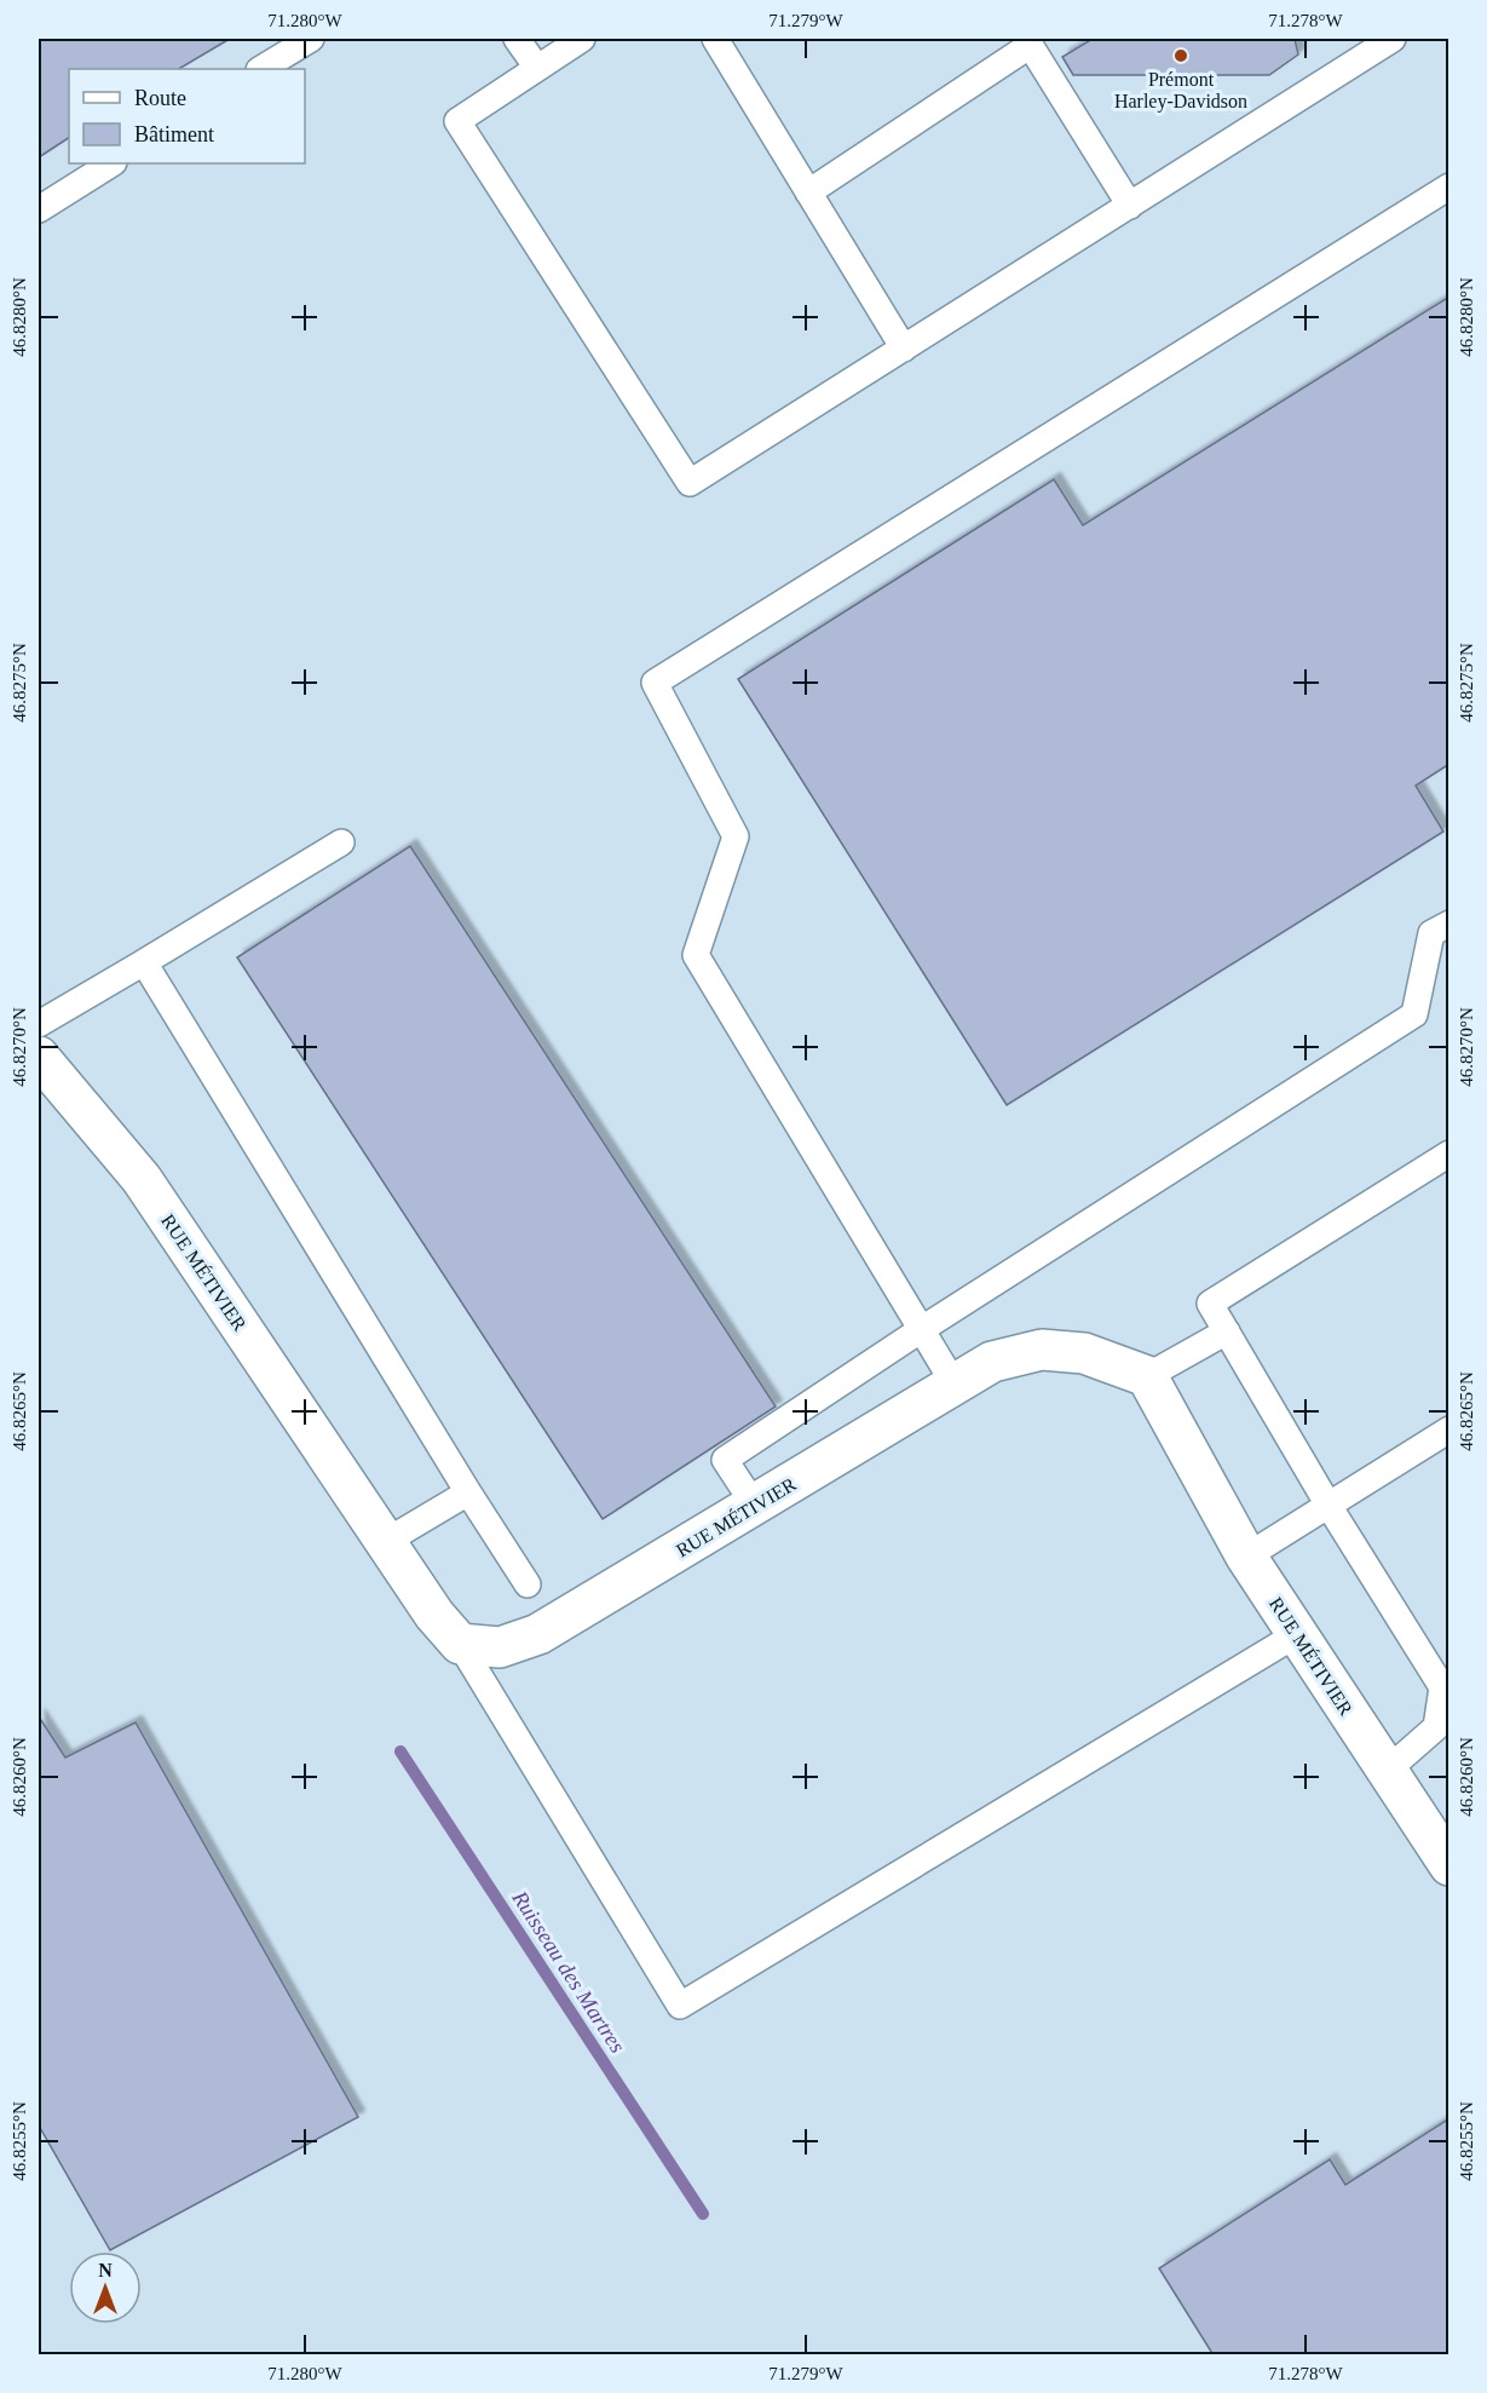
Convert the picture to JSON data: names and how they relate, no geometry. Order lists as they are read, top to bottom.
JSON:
{
  "streets": {
    "street": ["RUE MÉTIVIER"]
  },
  "water": ["Ruisseau des Martres"],
  "places": ["Prémont Harley-Davidson"],
  "legend": ["Route", "Bâtiment"],
  "north": "top",
  "coordinates": [
    "71.280°W",
    "71.279°W",
    "71.278°W",
    "46.8280°N",
    "46.8275°N",
    "46.8270°N",
    "46.8265°N",
    "46.8260°N",
    "46.8255°N"
  ]
}
